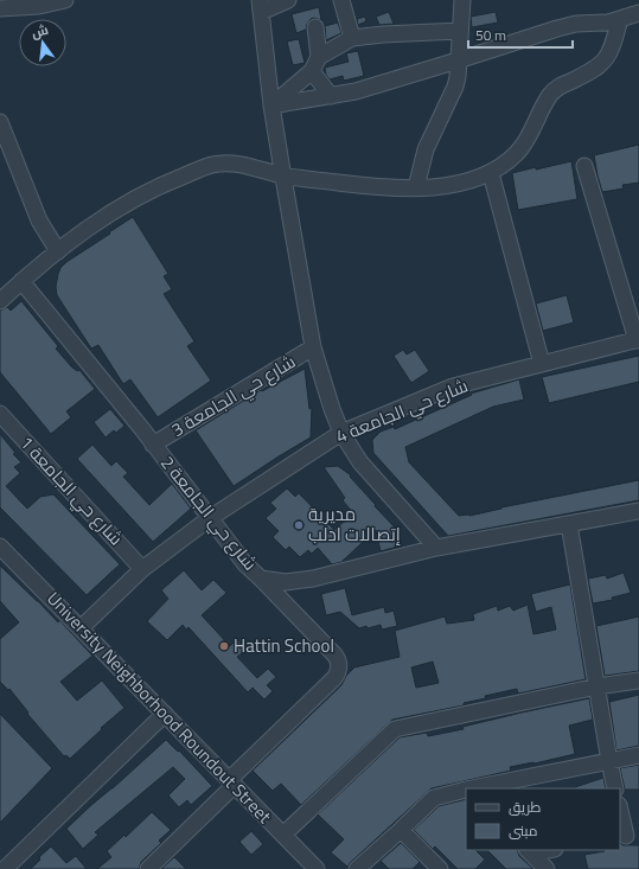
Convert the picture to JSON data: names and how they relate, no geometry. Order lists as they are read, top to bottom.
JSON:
{
  "streets": {
    "street": [
      "شارع حي الجامعة 3",
      "شارع حي الجامعة 4",
      "شارع حي الجامعة 1",
      "شارع حي الجامعة 2",
      "University Neighborhood Roundout Street"
    ]
  },
  "crossings": [
    ["شارع حي الجامعة 3", "شارع حي الجامعة 2"],
    ["شارع حي الجامعة 4", "شارع حي الجامعة 1"],
    ["شارع حي الجامعة 4", "شارع حي الجامعة 2"],
    ["شارع حي الجامعة 4", "University Neighborhood Roundout Street"]
  ],
  "places": ["مديرية إتصالات ادلب", "Hattin School"],
  "legend": ["طريق", "مبنى"],
  "scale_bar": "50 m",
  "north": "top"
}
